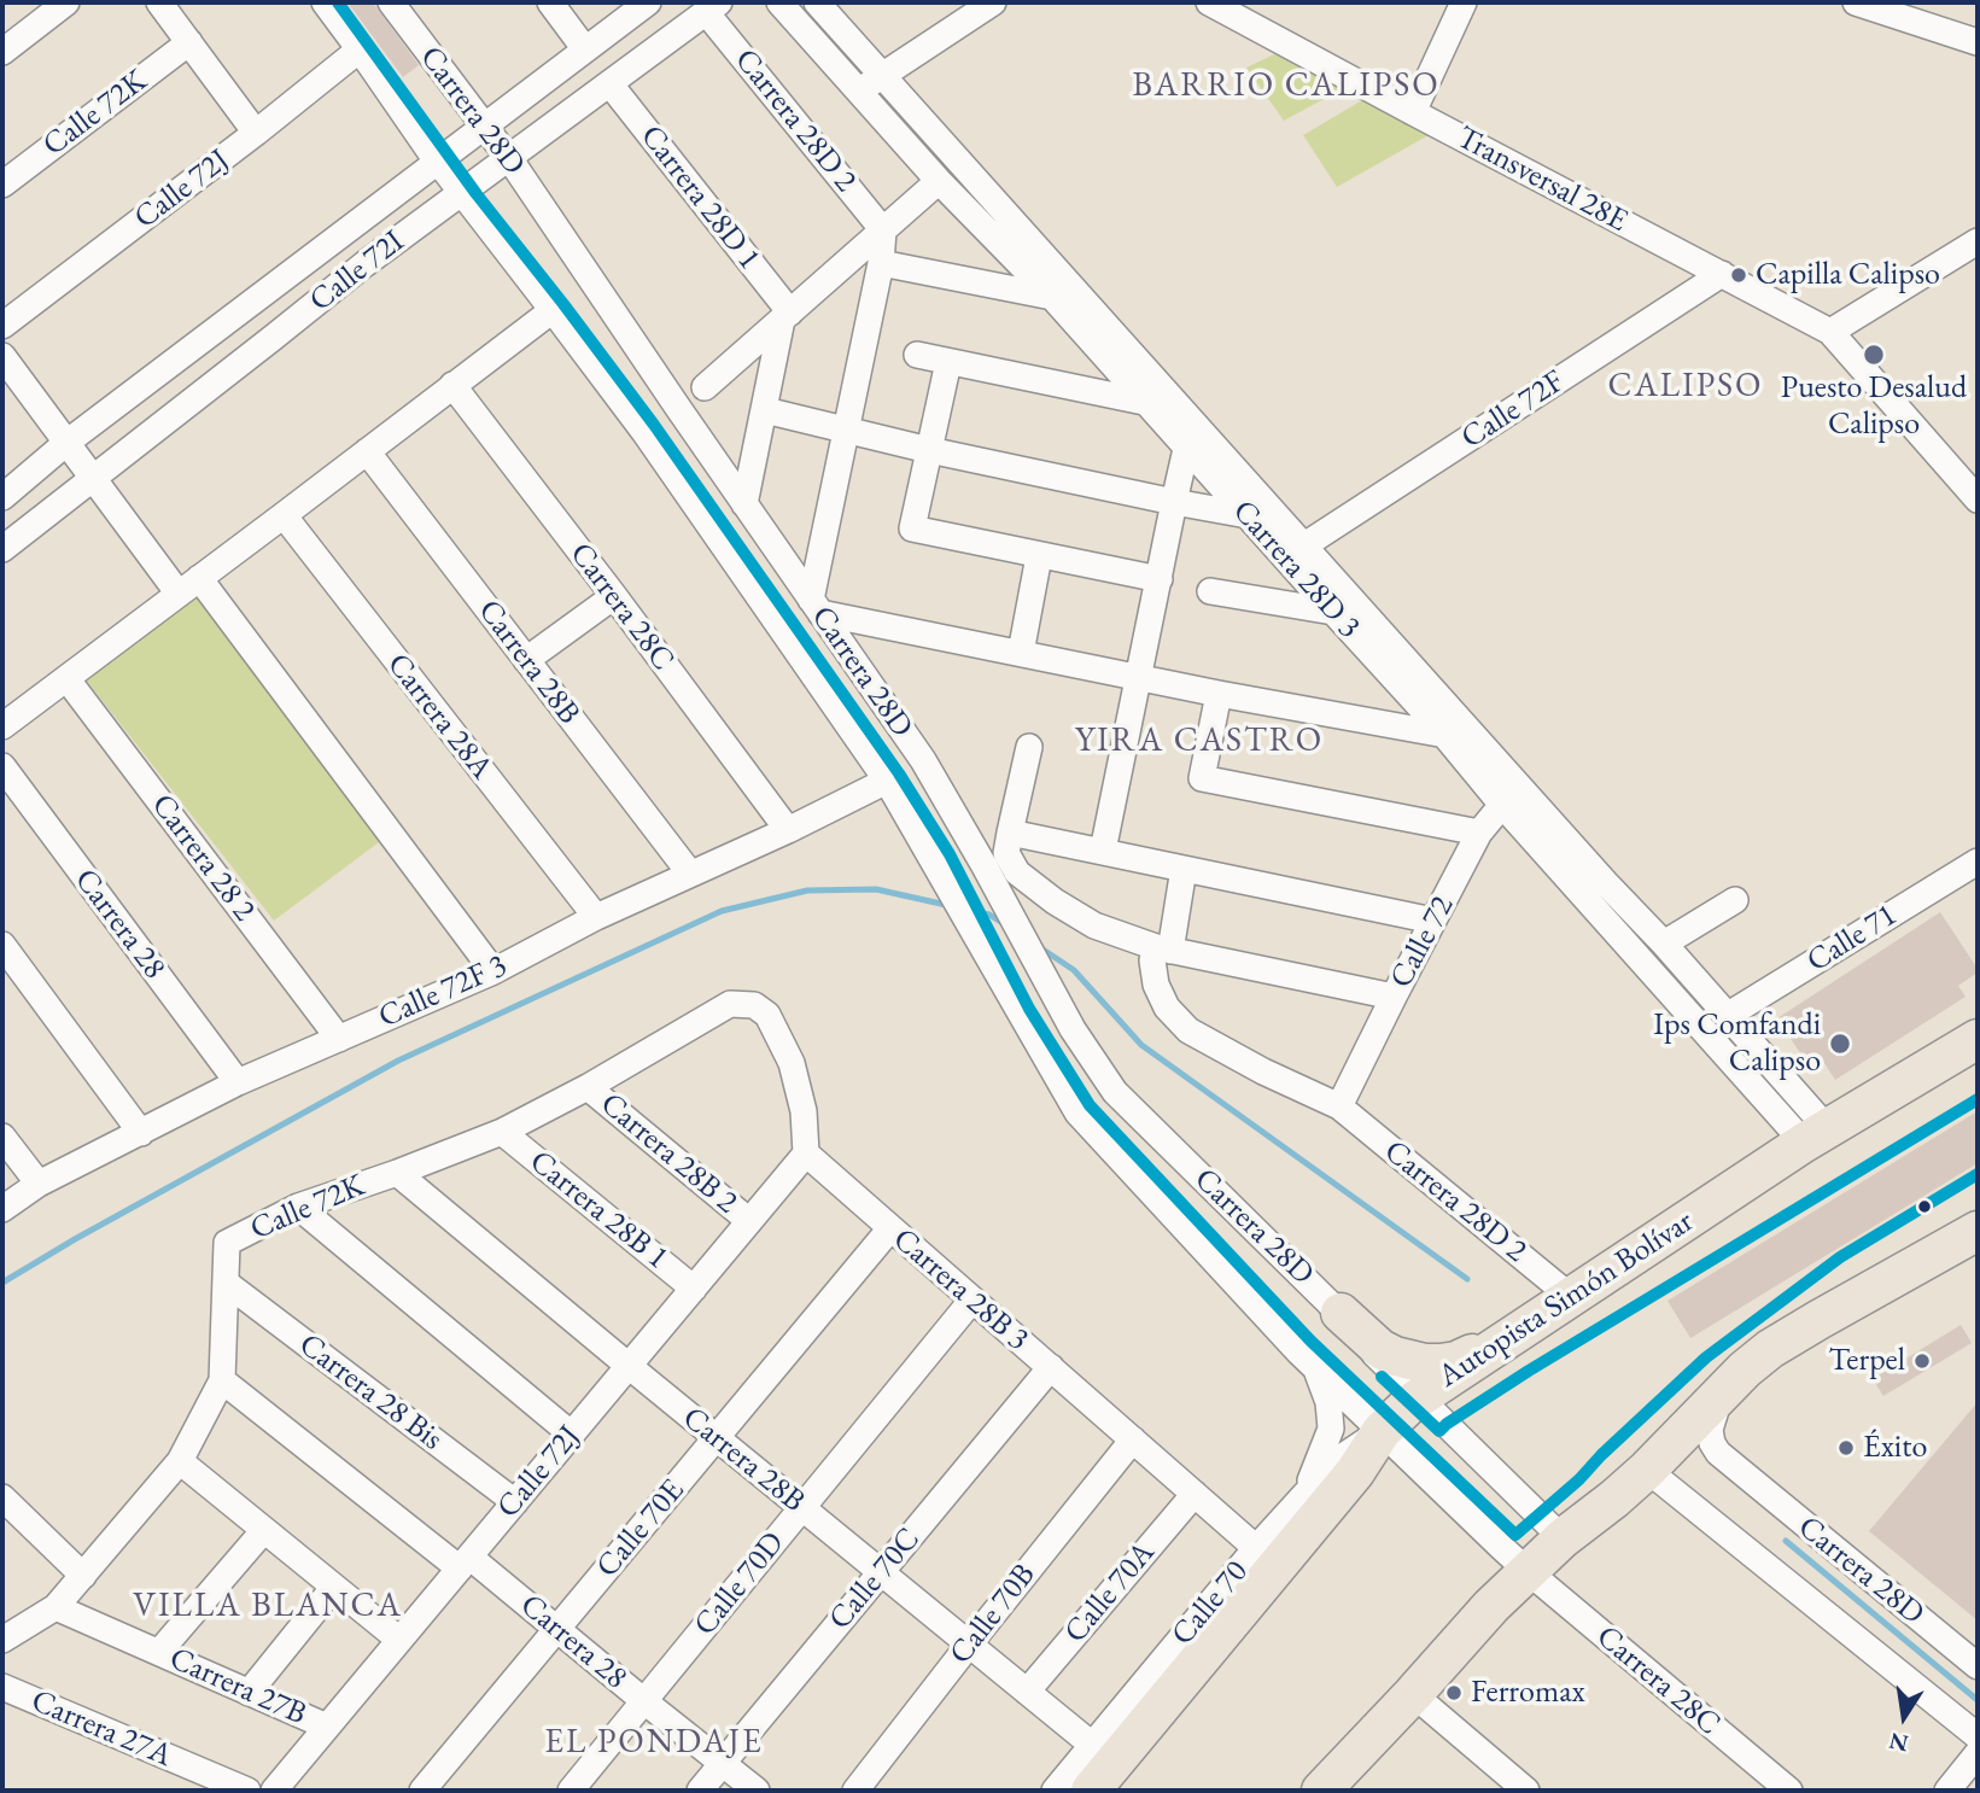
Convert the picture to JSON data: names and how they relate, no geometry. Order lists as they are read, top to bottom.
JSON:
{
  "streets": {
    "highway": ["Autopista Simón Bolívar"],
    "street": [
      "Carrera 28D",
      "Calle 72K",
      "Carrera 28D 2",
      "Transversal 28E",
      "Calle 72J",
      "Carrera 28D 1",
      "Calle 72I",
      "Calle 72F",
      "Carrera 28D 3",
      "Carrera 28C",
      "Carrera 28B",
      "Carrera 28A",
      "Carrera 28 2",
      "Carrera 28",
      "Calle 71",
      "Calle 72",
      "Calle 72F 3",
      "Carrera 28B 2",
      "Carrera 28B 1",
      "Carrera 28B 3",
      "Carrera 28 Bis",
      "Calle 70E",
      "Calle 70C",
      "Calle 70D",
      "Calle 70A",
      "Calle 70",
      "Calle 70B",
      "Carrera 27B",
      "Carrera 27A"
    ]
  },
  "crossings": [
    ["Carrera 28D", "Calle 72J"],
    ["Carrera 28D", "Calle 72I"],
    ["Carrera 28D", "Carrera 28C"],
    ["Carrera 28D", "Calle 72F 3"],
    ["Carrera 28D", "Autopista Simón Bolívar"],
    ["Carrera 28D", "Calle 70"],
    ["Calle 72K", "Calle 72J"],
    ["Calle 72K", "Carrera 28B"],
    ["Calle 72K", "Carrera 28"],
    ["Calle 72K", "Carrera 28B 2"],
    ["Calle 72K", "Carrera 28B 1"],
    ["Calle 72K", "Carrera 28B 3"],
    ["Calle 72K", "Carrera 28 Bis"],
    ["Calle 72K", "Carrera 27B"],
    ["Carrera 28D 2", "Calle 72I"],
    ["Carrera 28D 2", "Calle 72"],
    ["Carrera 28D 2", "Autopista Simón Bolívar"],
    ["Transversal 28E", "Calle 72F"],
    ["Calle 72J", "Carrera 28B"],
    ["Calle 72J", "Carrera 28"],
    ["Calle 72J", "Carrera 28B 2"],
    ["Calle 72J", "Carrera 28B 1"],
    ["Calle 72J", "Carrera 28B 3"],
    ["Calle 72J", "Carrera 28 Bis"],
    ["Calle 72J", "Carrera 27B"],
    ["Carrera 28D 1", "Calle 72I"],
    ["Calle 72F", "Carrera 28D 3"],
    ["Carrera 28D 3", "Calle 71"],
    ["Carrera 28D 3", "Calle 72"],
    ["Carrera 28D 3", "Autopista Simón Bolívar"],
    ["Carrera 28C", "Calle 72F 3"],
    ["Carrera 28B", "Calle 72F 3"],
    ["Carrera 28B", "Calle 70E"],
    ["Carrera 28B", "Calle 70C"],
    ["Carrera 28B", "Calle 70D"],
    ["Carrera 28B", "Calle 70A"],
    ["Carrera 28B", "Calle 70"],
    ["Carrera 28B", "Calle 70B"],
    ["Carrera 28A", "Calle 72F 3"],
    ["Carrera 28 2", "Calle 72F 3"],
    ["Carrera 28", "Calle 72F 3"],
    ["Carrera 28", "Calle 70E"],
    ["Carrera 28", "Calle 70C"],
    ["Carrera 28", "Calle 70D"],
    ["Carrera 28B 3", "Calle 70E"],
    ["Carrera 28B 3", "Calle 70C"],
    ["Carrera 28B 3", "Calle 70D"],
    ["Carrera 28B 3", "Calle 70A"],
    ["Carrera 28B 3", "Calle 70"],
    ["Carrera 28B 3", "Calle 70B"],
    ["Autopista Simón Bolívar", "Calle 70"]
  ],
  "districts": [
    "BARRIO CALIPSO",
    "CALIPSO",
    "YIRA CASTRO",
    "VILLA BLANCA",
    "EL PONDAJE"
  ],
  "places": [
    "Capilla Calipso",
    "Puesto Desalud Calipso",
    "Ips Comfandi Calipso",
    "Terpel",
    "Éxito",
    "Ferromax"
  ],
  "north": "bottom"
}
